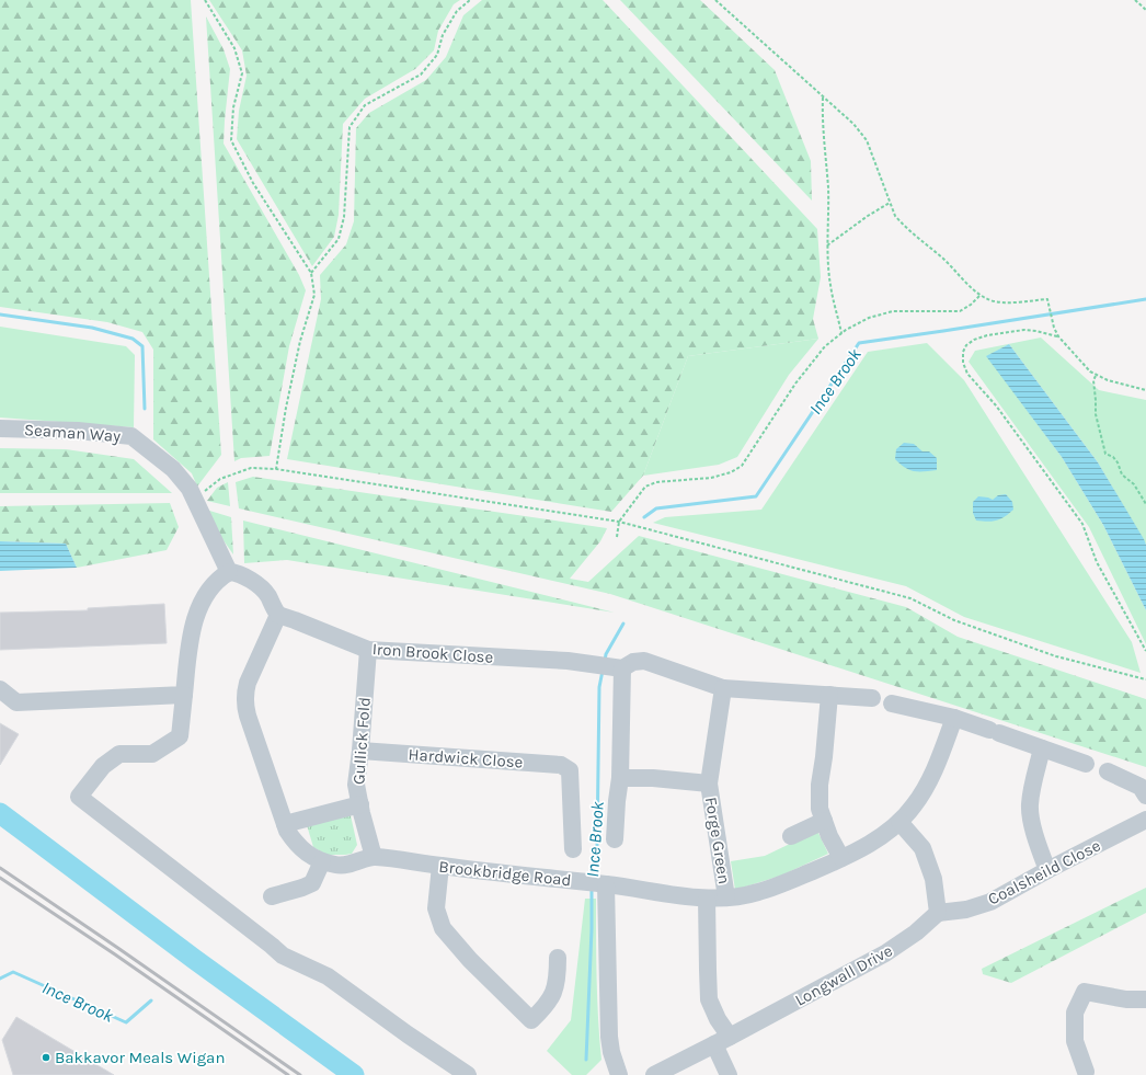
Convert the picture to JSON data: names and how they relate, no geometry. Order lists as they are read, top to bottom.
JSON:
{
  "streets": {
    "street": [
      "Seaman Way",
      "Iron Brook Close",
      "Gullick Fold",
      "Hardwick Close",
      "Forge Green",
      "Coalsheild Close",
      "Brookbridge Road",
      "Longwall Drive"
    ]
  },
  "crossings": [
    ["Iron Brook Close", "Gullick Fold"],
    ["Iron Brook Close", "Brookbridge Road"],
    ["Gullick Fold", "Hardwick Close"],
    ["Gullick Fold", "Brookbridge Road"],
    ["Forge Green", "Brookbridge Road"],
    ["Coalsheild Close", "Longwall Drive"]
  ],
  "water": ["Ince Brook"],
  "places": ["Bakkavor Meals Wigan"]
}
